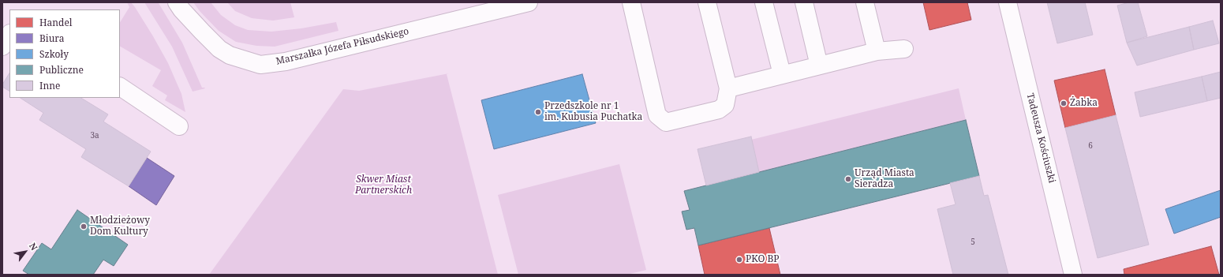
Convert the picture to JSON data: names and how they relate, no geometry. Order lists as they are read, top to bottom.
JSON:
{
  "streets": {
    "street": ["Marszałka Józefa Piłsudskiego", "Tadeusza Kościuszki"]
  },
  "parks": ["Skwer Miast Partnerskich"],
  "places": [
    "Żabka",
    "Przedszkole nr 1 im. Kubusia Puchatka",
    "Urząd Miasta Sieradza",
    "Młodzieżowy Dom Kultury",
    "PKO BP"
  ],
  "house_numbers": ["3a", "6", "5"],
  "legend": [
    "Handel",
    "Biura",
    "Szkoły",
    "Publiczne",
    "Inne"
  ],
  "north": "top right"
}
